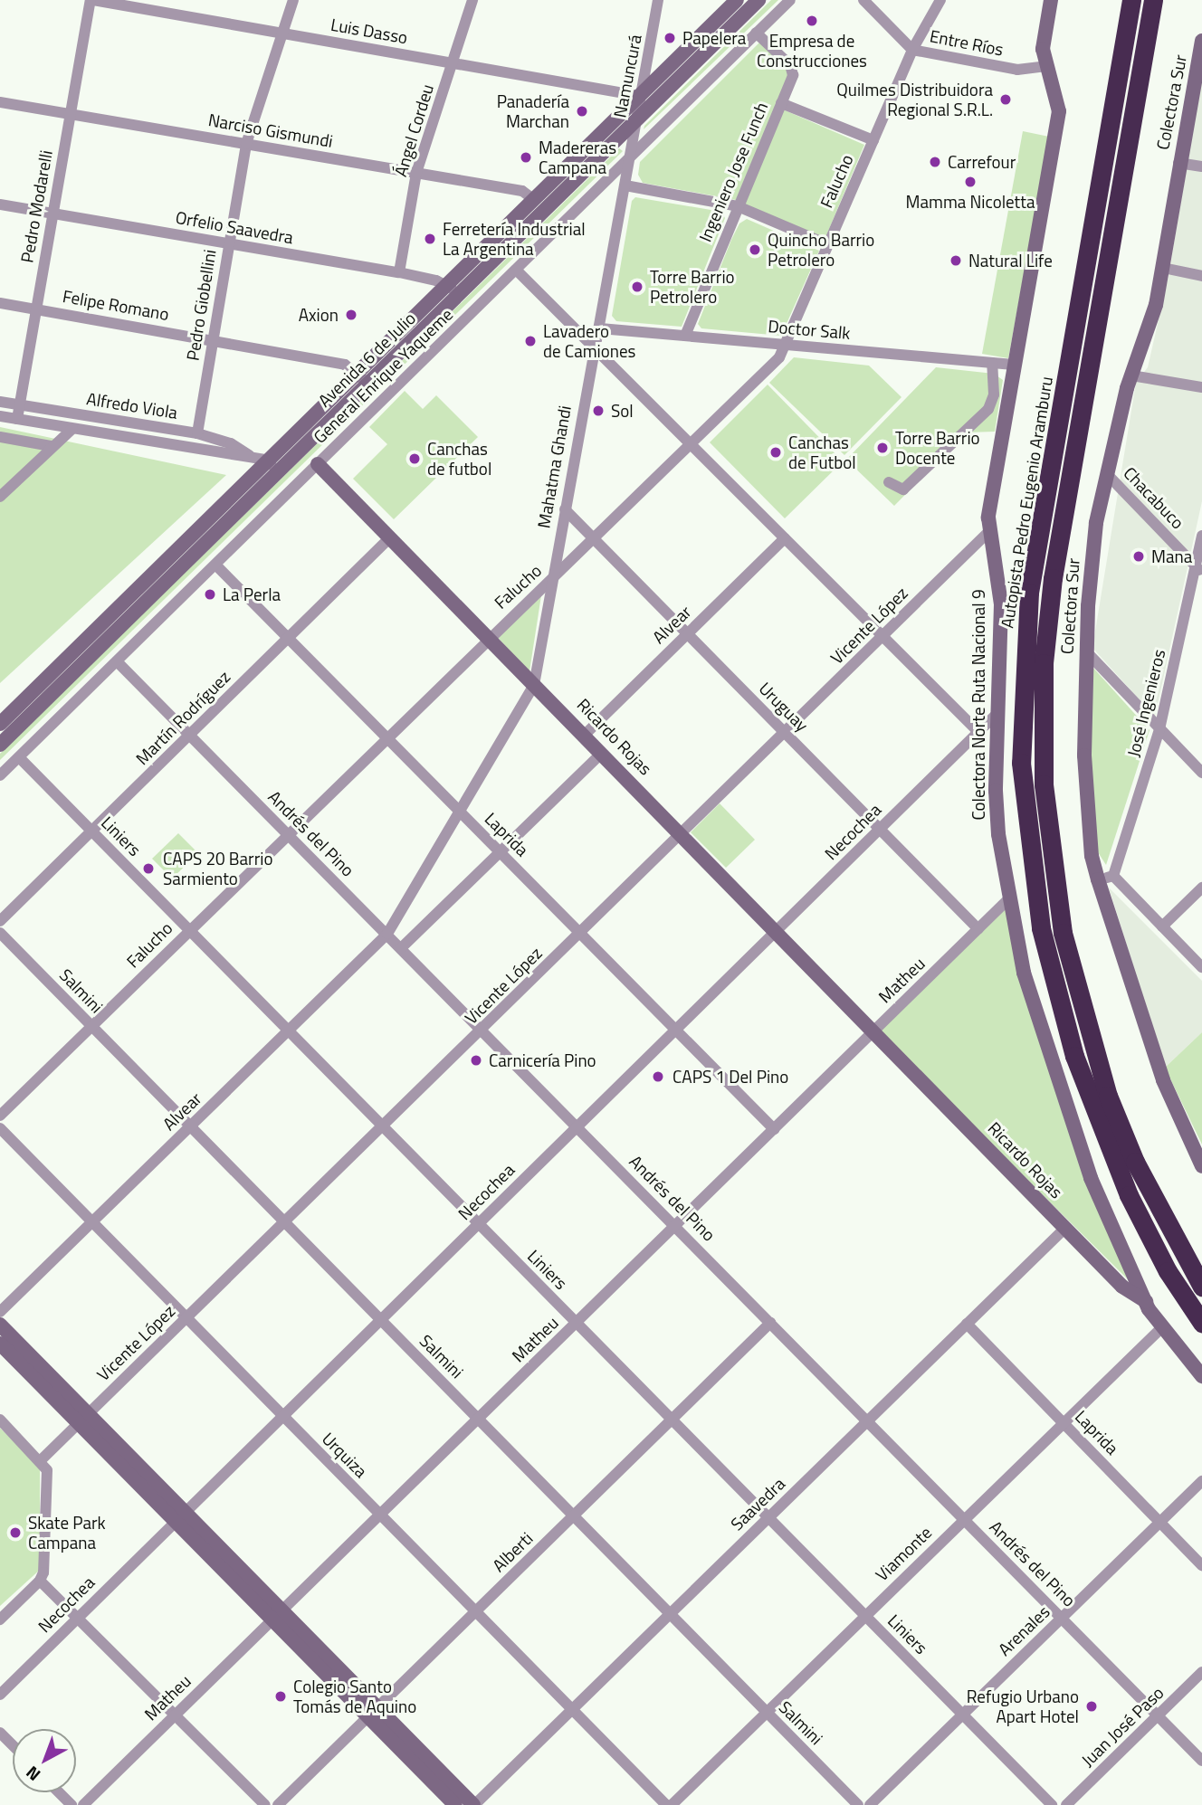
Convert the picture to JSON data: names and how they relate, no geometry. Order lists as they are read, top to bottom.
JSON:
{
  "streets": {
    "highway": ["Autopista Pedro Eugenio Aramburu"],
    "street": [
      "Luis Dasso",
      "Entre Ríos",
      "Namuncurá",
      "Colectora Sur",
      "Narciso Gismundi",
      "Ángel Cordeu",
      "Ingeniero Jose Funch",
      "Falucho",
      "Pedro Modarelli",
      "Orfelio Saavedra",
      "Felipe Romano",
      "Pedro Giobellini",
      "Doctor Salk",
      "Avenida 6 de Julio",
      "General Enrique Yaqueme",
      "Alfredo Viola",
      "Mahatma Ghandi",
      "Chacabuco",
      "Alvear",
      "Vicente López",
      "José Ingenieros",
      "Colectora Norte Ruta Nacional 9",
      "Uruguay",
      "Martín Rodríguez",
      "Ricardo Rojas",
      "Necochea",
      "Andrés del Pino",
      "Laprida",
      "Liniers",
      "Matheu",
      "Salmini",
      "Urquiza",
      "Saavedra",
      "Alberti",
      "Viamonte",
      "Arenales",
      "Juan José Paso"
    ]
  },
  "crossings": [
    ["Luis Dasso", "Namuncurá"],
    ["Luis Dasso", "Ángel Cordeu"],
    ["Luis Dasso", "Pedro Modarelli"],
    ["Luis Dasso", "Pedro Giobellini"],
    ["Luis Dasso", "Avenida 6 de Julio"],
    ["Entre Ríos", "Falucho"],
    ["Entre Ríos", "Colectora Norte Ruta Nacional 9"],
    ["Namuncurá", "Avenida 6 de Julio"],
    ["Namuncurá", "General Enrique Yaqueme"],
    ["Namuncurá", "Mahatma Ghandi"],
    ["Colectora Sur", "Chacabuco"],
    ["Narciso Gismundi", "Ángel Cordeu"],
    ["Narciso Gismundi", "Pedro Modarelli"],
    ["Narciso Gismundi", "Pedro Giobellini"],
    ["Narciso Gismundi", "Avenida 6 de Julio"],
    ["Ángel Cordeu", "Orfelio Saavedra"],
    ["Ingeniero Jose Funch", "Doctor Salk"],
    ["Ingeniero Jose Funch", "General Enrique Yaqueme"],
    ["Falucho", "Doctor Salk"],
    ["Falucho", "Mahatma Ghandi"],
    ["Falucho", "Uruguay"],
    ["Falucho", "Ricardo Rojas"],
    ["Falucho", "Andrés del Pino"],
    ["Falucho", "Laprida"],
    ["Falucho", "Liniers"],
    ["Falucho", "Salmini"],
    ["Pedro Modarelli", "Orfelio Saavedra"],
    ["Pedro Modarelli", "Felipe Romano"],
    ["Pedro Modarelli", "Alfredo Viola"],
    ["Orfelio Saavedra", "Pedro Giobellini"],
    ["Orfelio Saavedra", "Avenida 6 de Julio"],
    ["Felipe Romano", "Pedro Giobellini"],
    ["Felipe Romano", "Avenida 6 de Julio"],
    ["Pedro Giobellini", "Alfredo Viola"],
    ["Doctor Salk", "Mahatma Ghandi"],
    ["Doctor Salk", "Colectora Norte Ruta Nacional 9"],
    ["Avenida 6 de Julio", "Alfredo Viola"],
    ["General Enrique Yaqueme", "Mahatma Ghandi"],
    ["General Enrique Yaqueme", "Ricardo Rojas"],
    ["General Enrique Yaqueme", "Andrés del Pino"],
    ["General Enrique Yaqueme", "Laprida"],
    ["General Enrique Yaqueme", "Liniers"],
    ["Mahatma Ghandi", "Alvear"],
    ["Mahatma Ghandi", "Uruguay"],
    ["Mahatma Ghandi", "Ricardo Rojas"],
    ["Mahatma Ghandi", "Andrés del Pino"],
    ["Mahatma Ghandi", "Laprida"],
    ["Chacabuco", "José Ingenieros"],
    ["Alvear", "Uruguay"],
    ["Alvear", "Ricardo Rojas"],
    ["Alvear", "Andrés del Pino"],
    ["Alvear", "Liniers"],
    ["Alvear", "Salmini"],
    ["Alvear", "Urquiza"],
    ["Vicente López", "Colectora Norte Ruta Nacional 9"],
    ["Vicente López", "Uruguay"],
    ["Vicente López", "Ricardo Rojas"],
    ["Vicente López", "Andrés del Pino"],
    ["Vicente López", "Laprida"],
    ["Vicente López", "Liniers"],
    ["Vicente López", "Salmini"],
    ["Vicente López", "Urquiza"],
    ["Colectora Norte Ruta Nacional 9", "Ricardo Rojas"],
    ["Colectora Norte Ruta Nacional 9", "Necochea"],
    ["Colectora Norte Ruta Nacional 9", "Matheu"],
    ["Colectora Norte Ruta Nacional 9", "Viamonte"],
    ["Uruguay", "Necochea"],
    ["Uruguay", "Matheu"],
    ["Martín Rodríguez", "Ricardo Rojas"],
    ["Martín Rodríguez", "Andrés del Pino"],
    ["Martín Rodríguez", "Laprida"],
    ["Martín Rodríguez", "Liniers"],
    ["Ricardo Rojas", "Necochea"],
    ["Ricardo Rojas", "Matheu"],
    ["Ricardo Rojas", "Saavedra"],
    ["Necochea", "Andrés del Pino"],
    ["Necochea", "Laprida"],
    ["Necochea", "Liniers"],
    ["Necochea", "Salmini"],
    ["Necochea", "Urquiza"],
    ["Andrés del Pino", "Matheu"],
    ["Andrés del Pino", "Saavedra"],
    ["Andrés del Pino", "Alberti"],
    ["Andrés del Pino", "Viamonte"],
    ["Andrés del Pino", "Arenales"],
    ["Andrés del Pino", "Juan José Paso"],
    ["Laprida", "Matheu"],
    ["Laprida", "Saavedra"],
    ["Laprida", "Viamonte"],
    ["Laprida", "Arenales"],
    ["Liniers", "Matheu"],
    ["Liniers", "Saavedra"],
    ["Liniers", "Alberti"],
    ["Liniers", "Viamonte"],
    ["Liniers", "Arenales"],
    ["Matheu", "Salmini"],
    ["Matheu", "Urquiza"],
    ["Salmini", "Saavedra"],
    ["Salmini", "Alberti"],
    ["Salmini", "Viamonte"],
    ["Urquiza", "Saavedra"],
    ["Urquiza", "Alberti"]
  ],
  "places": [
    "Empresa de Construcciones",
    "Papelera",
    "Quilmes Distribuidora Regional S.R.L.",
    "Panadería Marchan",
    "Madereras Campana",
    "Carrefour",
    "Mamma Nicoletta",
    "Ferretería Industrial La Argentina",
    "Quincho Barrio Petrolero",
    "Natural Life",
    "Torre Barrio Petrolero",
    "Axion",
    "Lavadero de Camiones",
    "Sol",
    "Torre Barrio Docente",
    "Canchas de Futbol",
    "Canchas de futbol",
    "Mana",
    "La Perla",
    "CAPS 20 Barrio Sarmiento",
    "Carnicería Pino",
    "CAPS 1 Del Pino",
    "Skate Park Campana",
    "Colegio Santo Tomás de Aquino",
    "Refugio Urbano Apart Hotel"
  ],
  "north": "bottom left"
}
